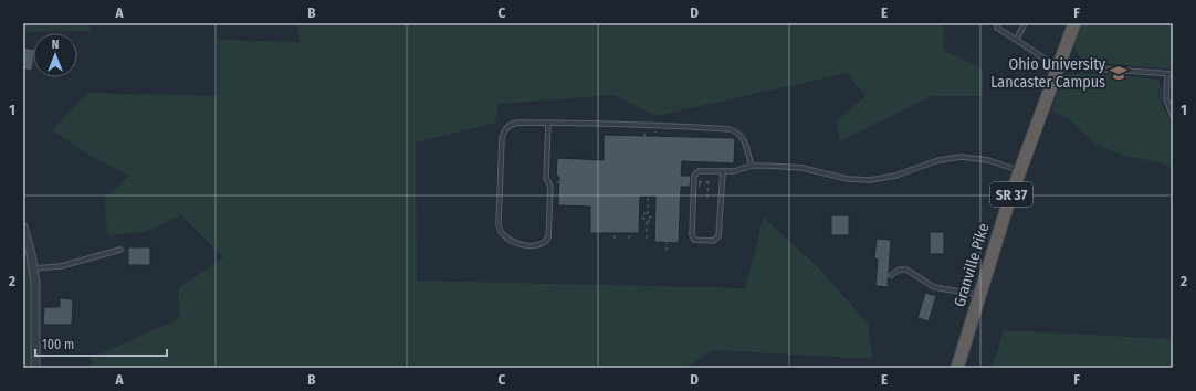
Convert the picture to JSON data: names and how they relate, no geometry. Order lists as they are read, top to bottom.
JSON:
{
  "streets": {
    "highway": ["SR 37", "Granville Pike"]
  },
  "places": {
    "school or university": ["Ohio University Lancaster Campus"]
  },
  "scale_bar": "100 m",
  "north": "top",
  "grid": {
    "columns": [
      "A",
      "B",
      "C",
      "D",
      "E",
      "F"
    ],
    "rows": ["1", "2"]
  }
}
